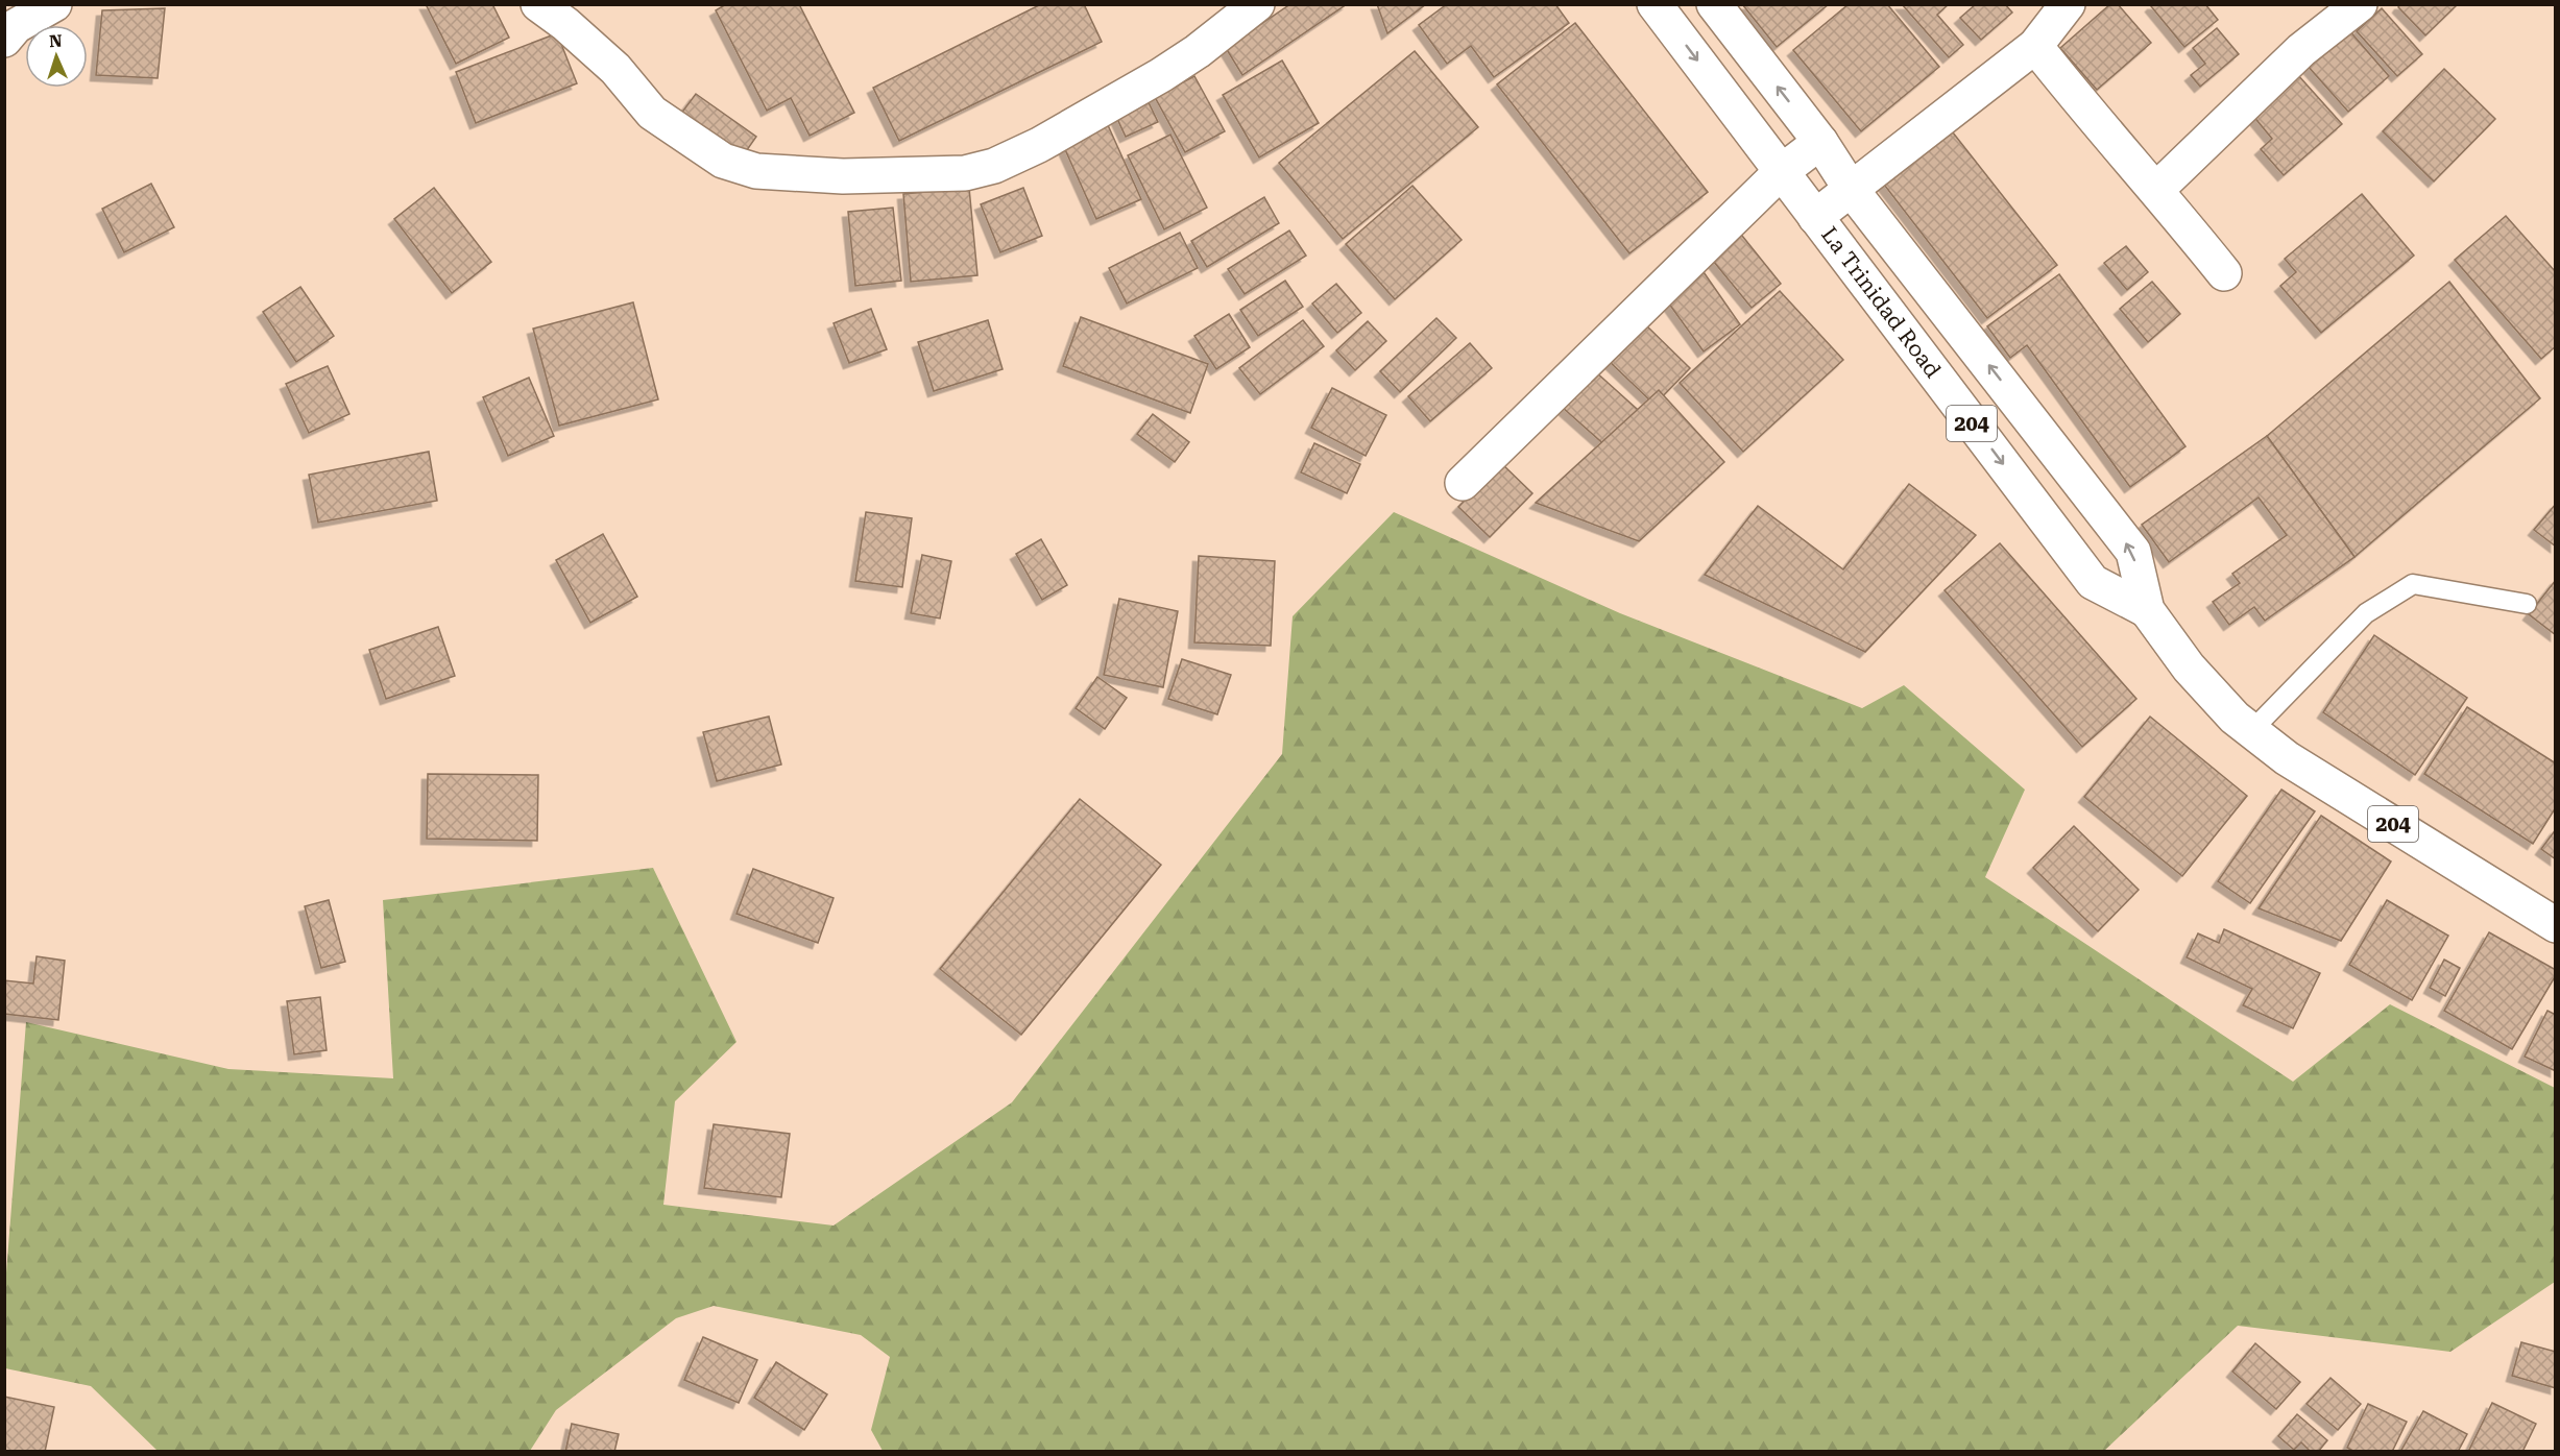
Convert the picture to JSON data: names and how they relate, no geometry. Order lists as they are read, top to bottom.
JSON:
{
  "streets": {
    "main road": ["La Trinidad Road", "204"]
  },
  "north": "top"
}
